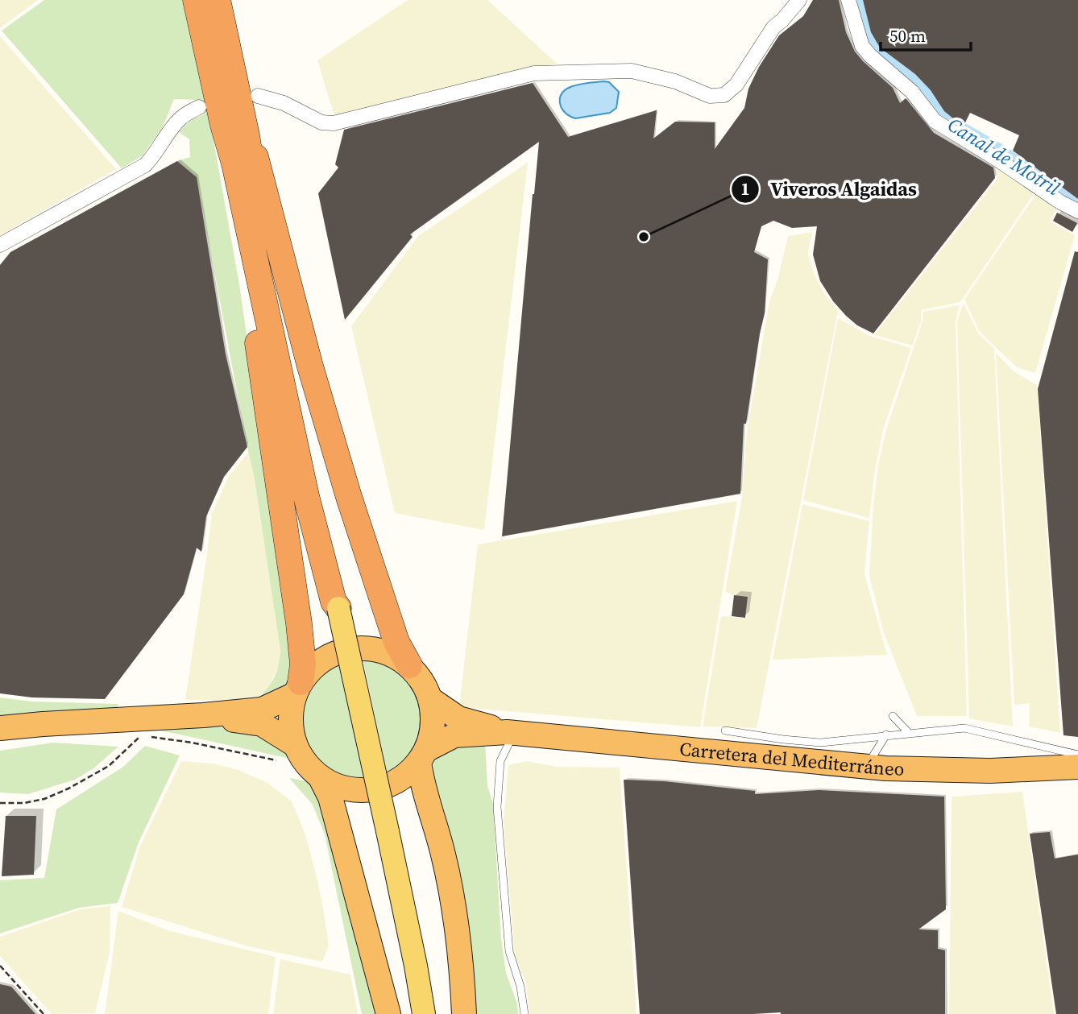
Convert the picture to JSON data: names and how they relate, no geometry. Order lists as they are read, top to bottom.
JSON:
{
  "streets": {
    "highway": ["Carretera del Mediterráneo"]
  },
  "water": ["Canal de Motril"],
  "places": ["Viveros Algaidas"],
  "scale_bar": "50 m"
}
